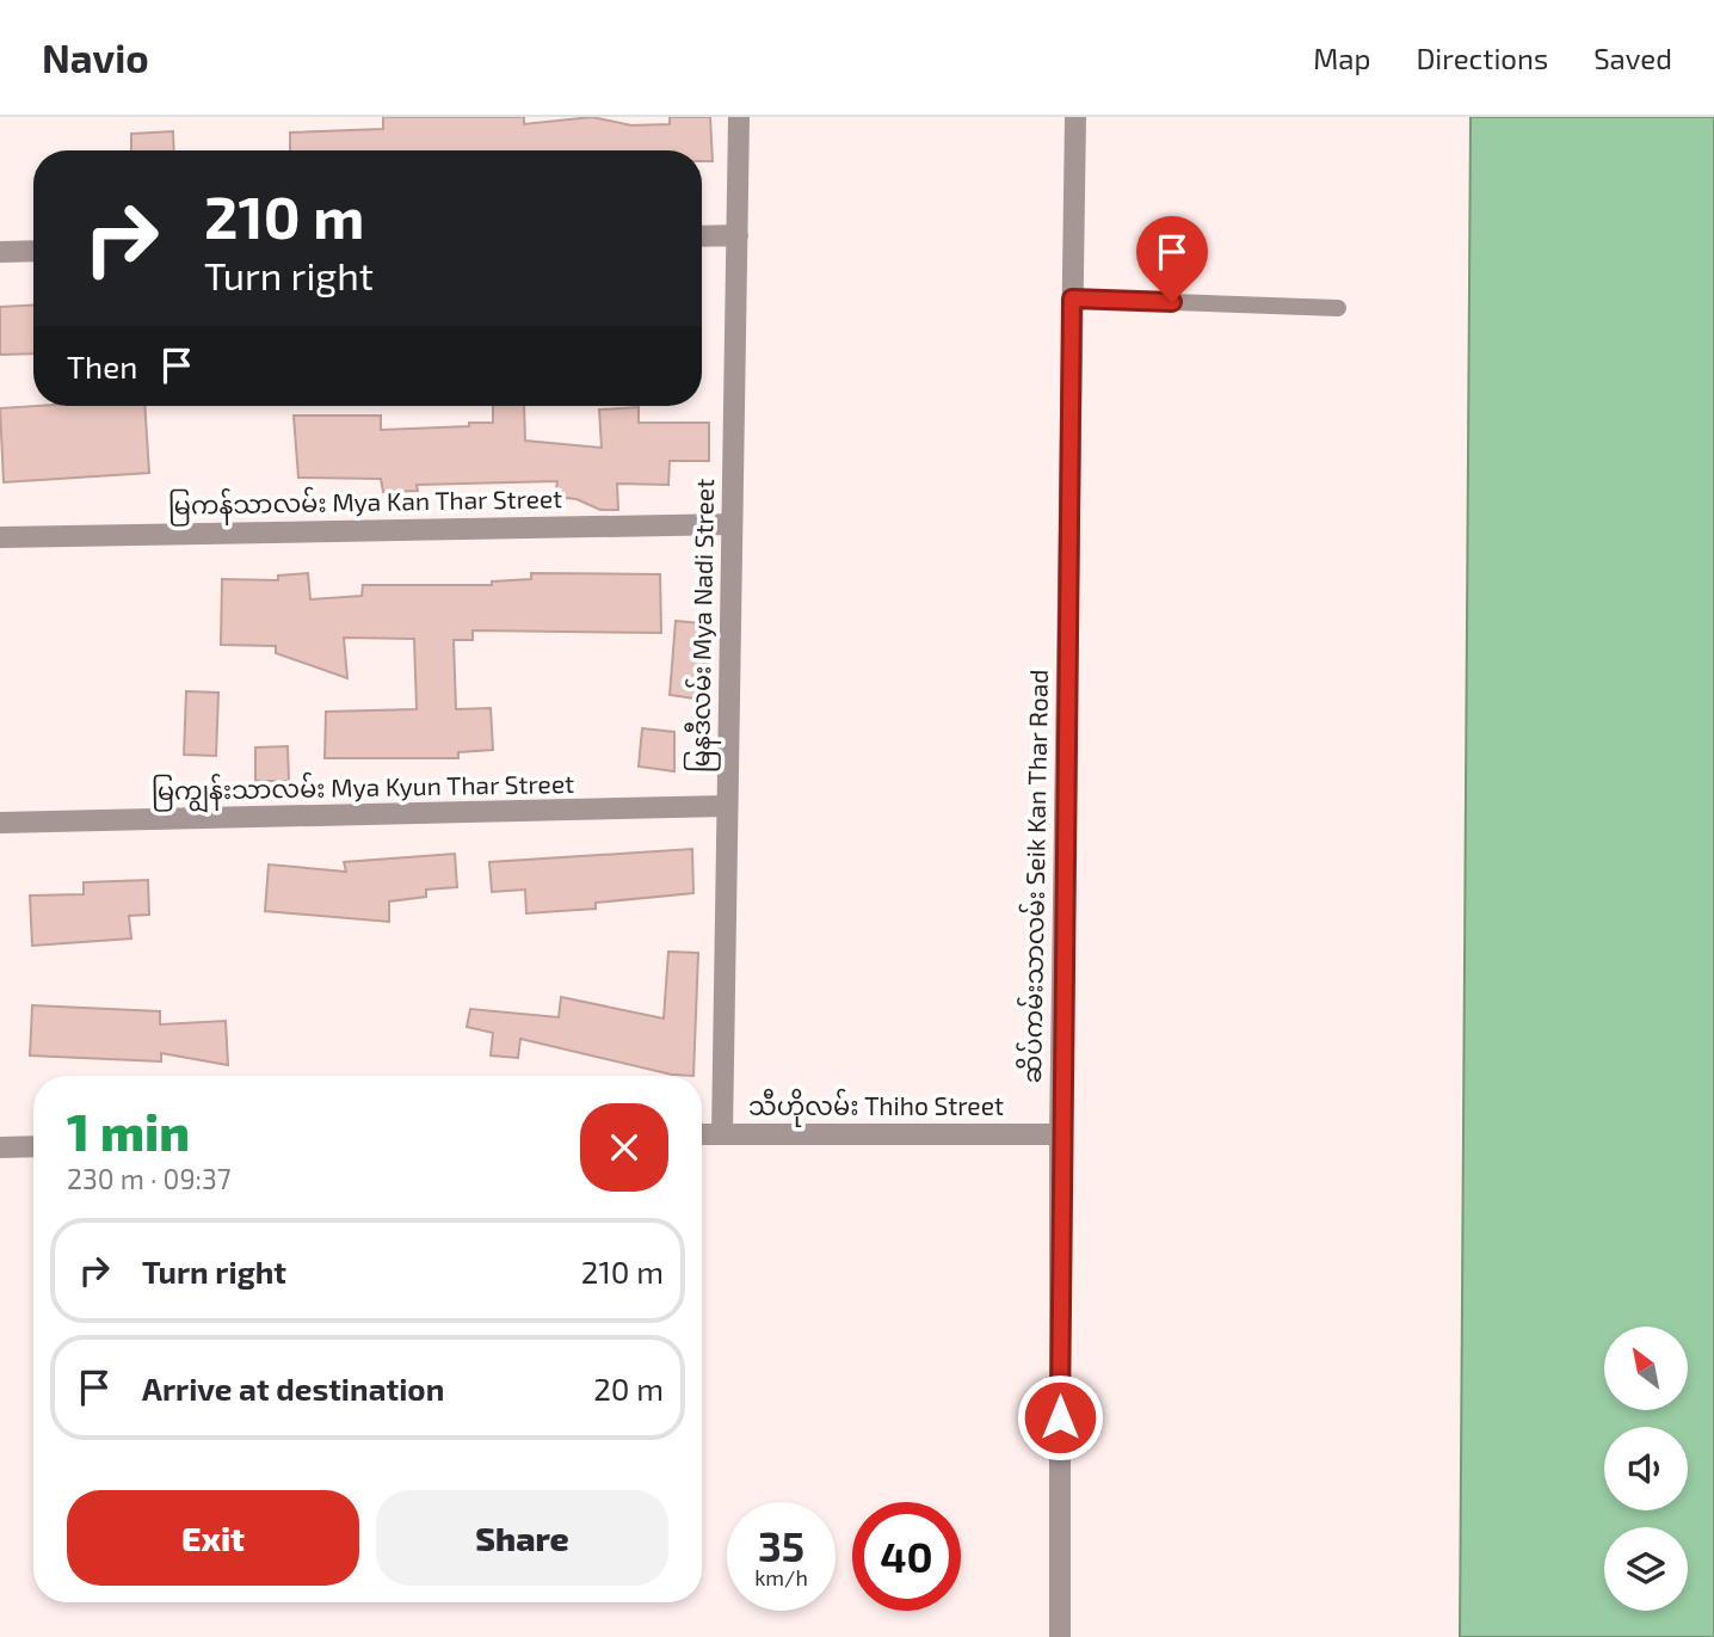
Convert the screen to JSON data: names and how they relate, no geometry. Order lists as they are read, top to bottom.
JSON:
{
  "streets": {
    "street": [
      "မြကန်သာလမ်း Mya Kan Thar Street",
      "မြနဒီလမ်း Mya Nadi Street",
      "မြကျွန်းသာလမ်း Mya Kyun Thar Street",
      "ဆိပ်ကမ်းသာလမ်း Seik Kan Thar Road",
      "သီဟိုလမ်း Thiho Street"
    ]
  },
  "crossings": [
    ["မြကန်သာလမ်း Mya Kan Thar Street", "မြနဒီလမ်း Mya Nadi Street"],
    ["မြနဒီလမ်း Mya Nadi Street", "မြကျွန်းသာလမ်း Mya Kyun Thar Street"],
    ["မြနဒီလမ်း Mya Nadi Street", "သီဟိုလမ်း Thiho Street"],
    ["ဆိပ်ကမ်းသာလမ်း Seik Kan Thar Road", "သီဟိုလမ်း Thiho Street"]
  ],
  "north": "top left",
  "page": {
    "header": "Navio",
    "nav": ["Map", "Directions", "Saved"],
    "turn": ["210 m", "Turn right"],
    "then": "Then",
    "heading": ["1 min", "230 m · 09:37"],
    "list": [
      {
        "name": "Turn right",
        "value": "210 m"
      },
      {
        "name": "Arrive at destination",
        "value": "20 m"
      }
    ],
    "buttons": ["Exit", "Share"],
    "speed": "35 km/h",
    "limit": "40"
  }
}
